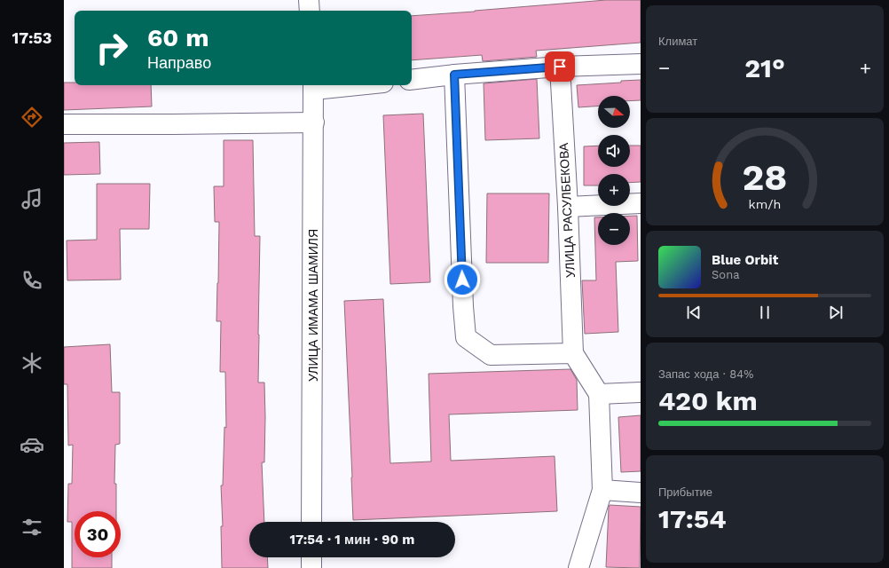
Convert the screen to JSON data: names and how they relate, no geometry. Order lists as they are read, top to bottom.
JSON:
{
  "streets": {
    "street": ["УЛИЦА РАСУЛБЕКОВА", "УЛИЦА ИМАМА ШАМИЛЯ"]
  },
  "north": "right",
  "page": {
    "tabs": "17:53",
    "tile": [
      "Климат",
      ["Запас хода · 84%", "420 km"],
      ["Прибытие", "17:54"]
    ],
    "turn": ["60 m", "Направо"],
    "heat": ["−", "21°", "+"],
    "map_buttons": ["+", "−"],
    "song": ["Blue Orbit", "Sona"],
    "limit": "30",
    "trip": "17:54 · 1 мин · 90 m",
    "gauge": ["28", "km/h"]
  }
}
